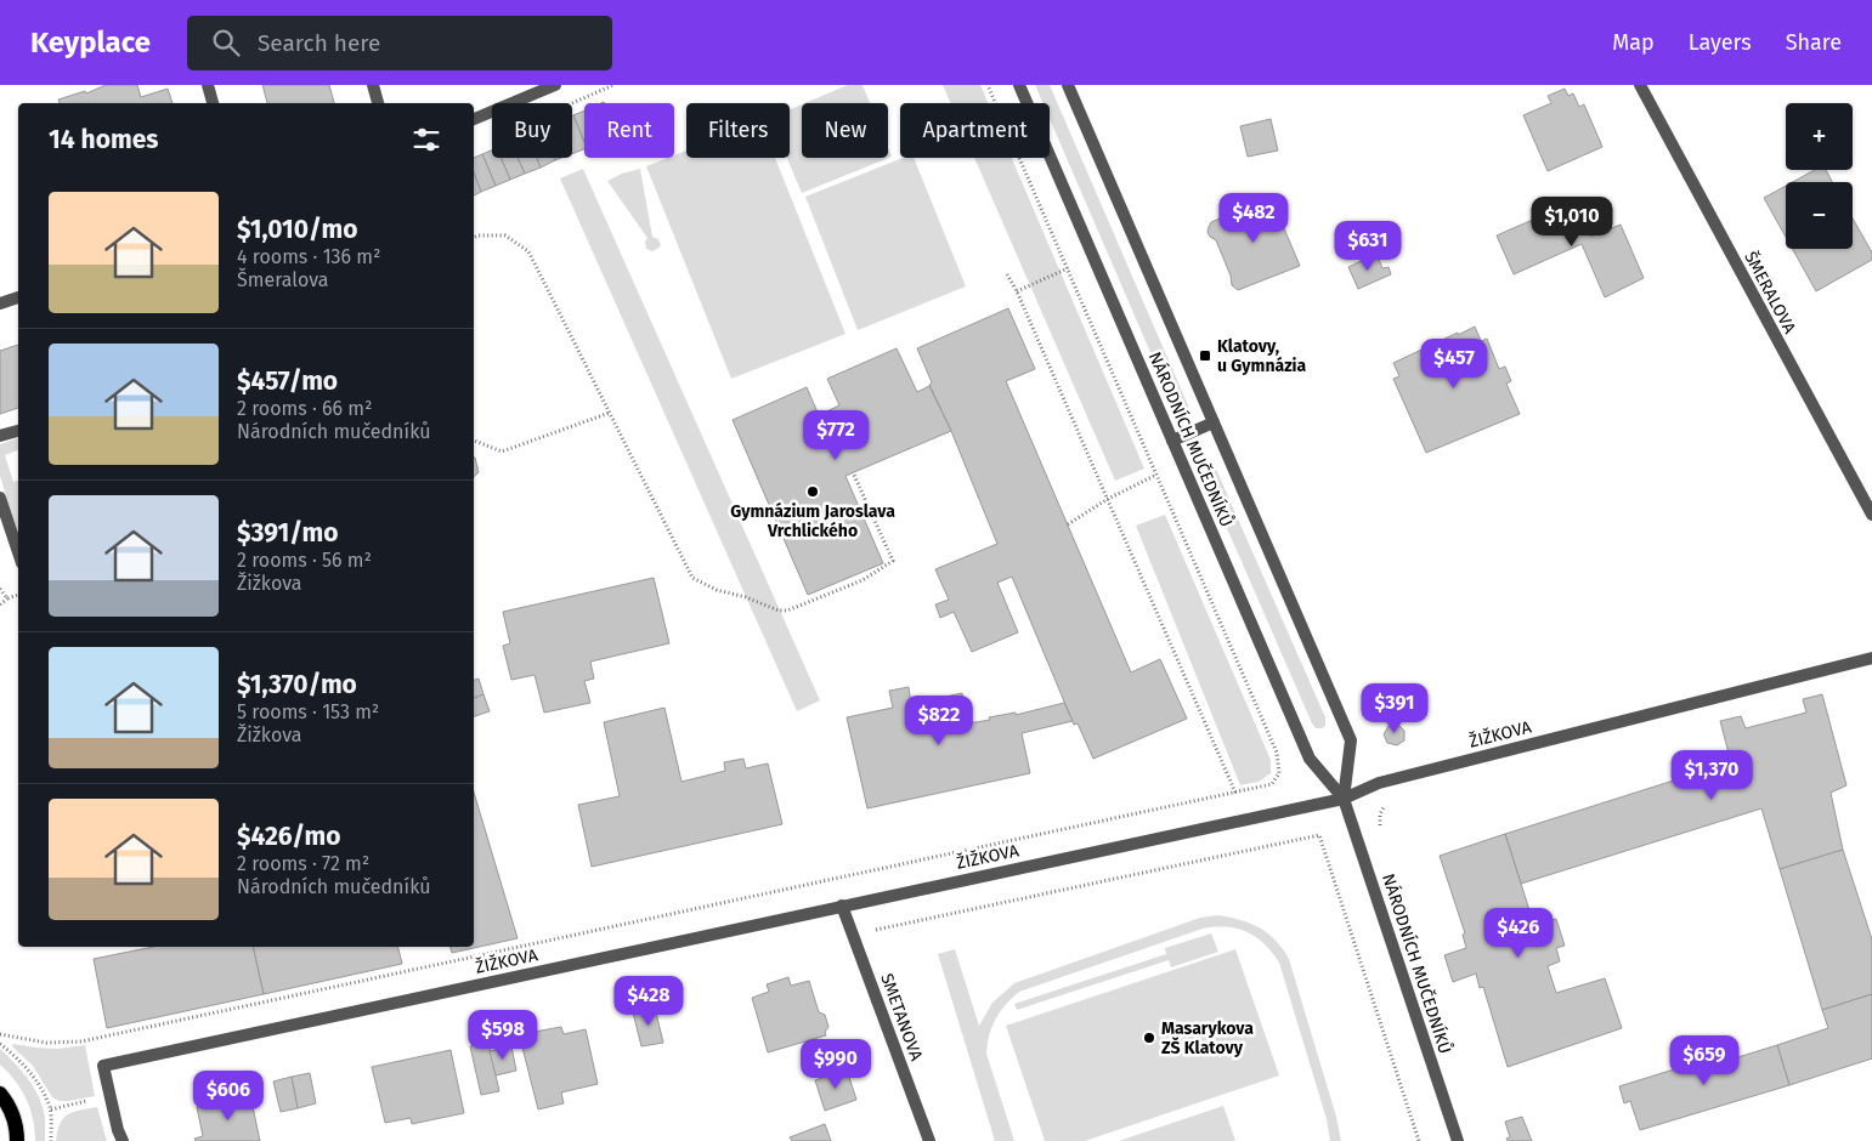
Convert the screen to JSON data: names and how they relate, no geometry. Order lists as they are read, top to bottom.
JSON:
{
  "streets": {
    "street": [
      "ŠMERALOVA",
      "NÁRODNÍCH MUČEDNÍKŮ",
      "ŽIŽKOVA",
      "SMETANOVA"
    ]
  },
  "crossings": [
    ["NÁRODNÍCH MUČEDNÍKŮ", "ŽIŽKOVA"],
    ["ŽIŽKOVA", "SMETANOVA"]
  ],
  "places": {
    "transit": ["Klatovy, u Gymnázia"],
    "other": ["Gymnázium Jaroslava Vrchlického", "Masarykova ZŠ Klatovy"]
  },
  "page": {
    "header": "Keyplace",
    "search": "Search here",
    "nav": ["Map", "Layers", "Share"],
    "map_buttons": ["+", "−"],
    "chip": [
      "Buy",
      "Rent",
      "Filters",
      "New",
      "Apartment"
    ],
    "heading": "14 homes",
    "list": [
      {
        "name": "$1,010/mo",
        "note": "4 rooms · 136 m² · Šmeralova"
      },
      {
        "name": "$457/mo",
        "note": "2 rooms · 66 m² · Národních mučedníků"
      },
      {
        "name": "$391/mo",
        "note": "2 rooms · 56 m² · Žižkova"
      },
      {
        "name": "$1,370/mo",
        "note": "5 rooms · 153 m² · Žižkova"
      },
      {
        "name": "$426/mo",
        "note": "2 rooms · 72 m² · Národních mučedníků"
      }
    ],
    "price": [
      "$482",
      "$1,010",
      "$631",
      "$457",
      "$772",
      "$391",
      "$822",
      "$1,370",
      "$426",
      "$428",
      "$598",
      "$659",
      "$990",
      "$606"
    ]
  }
}
